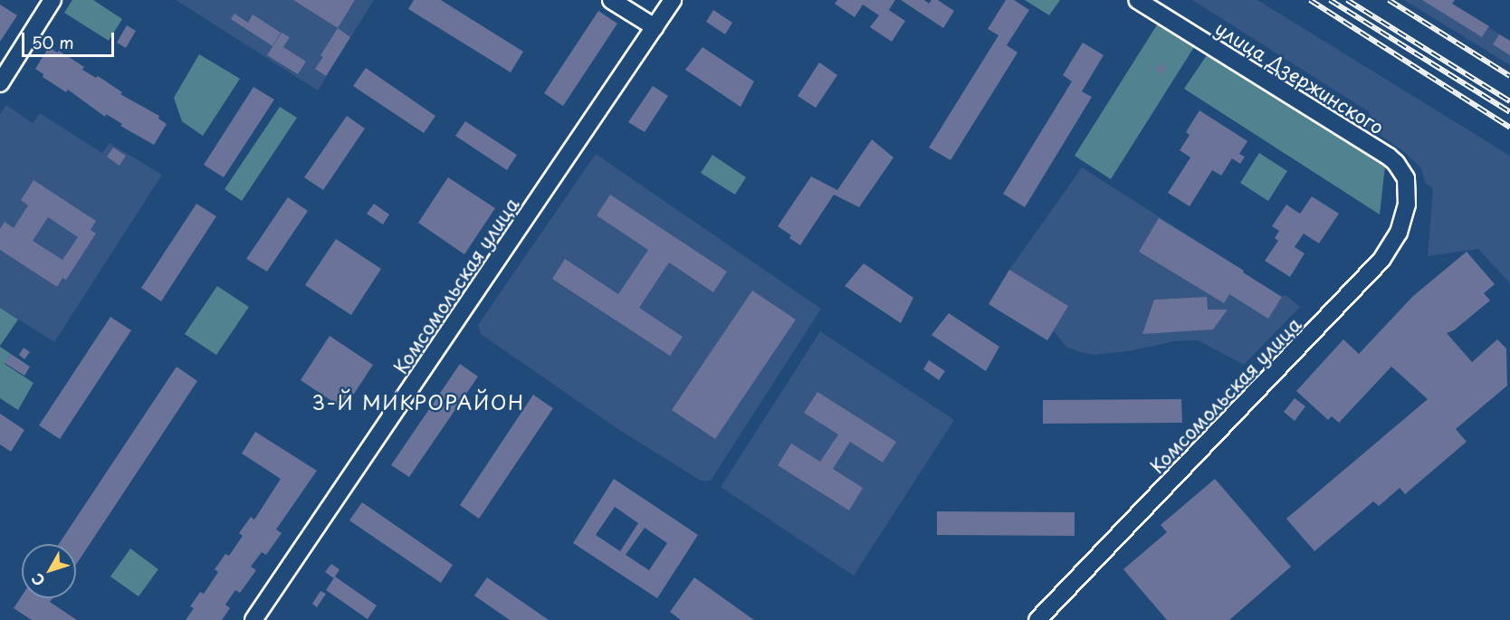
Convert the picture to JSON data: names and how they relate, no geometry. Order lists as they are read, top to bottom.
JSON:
{
  "streets": {
    "street": ["улица Дзержинского", "Комсомольская улица"]
  },
  "crossings": [
    ["улица Дзержинского", "Комсомольская улица"]
  ],
  "districts": ["3-Й МИКРОРАЙОН"],
  "scale_bar": "50 m",
  "north": "bottom left"
}
